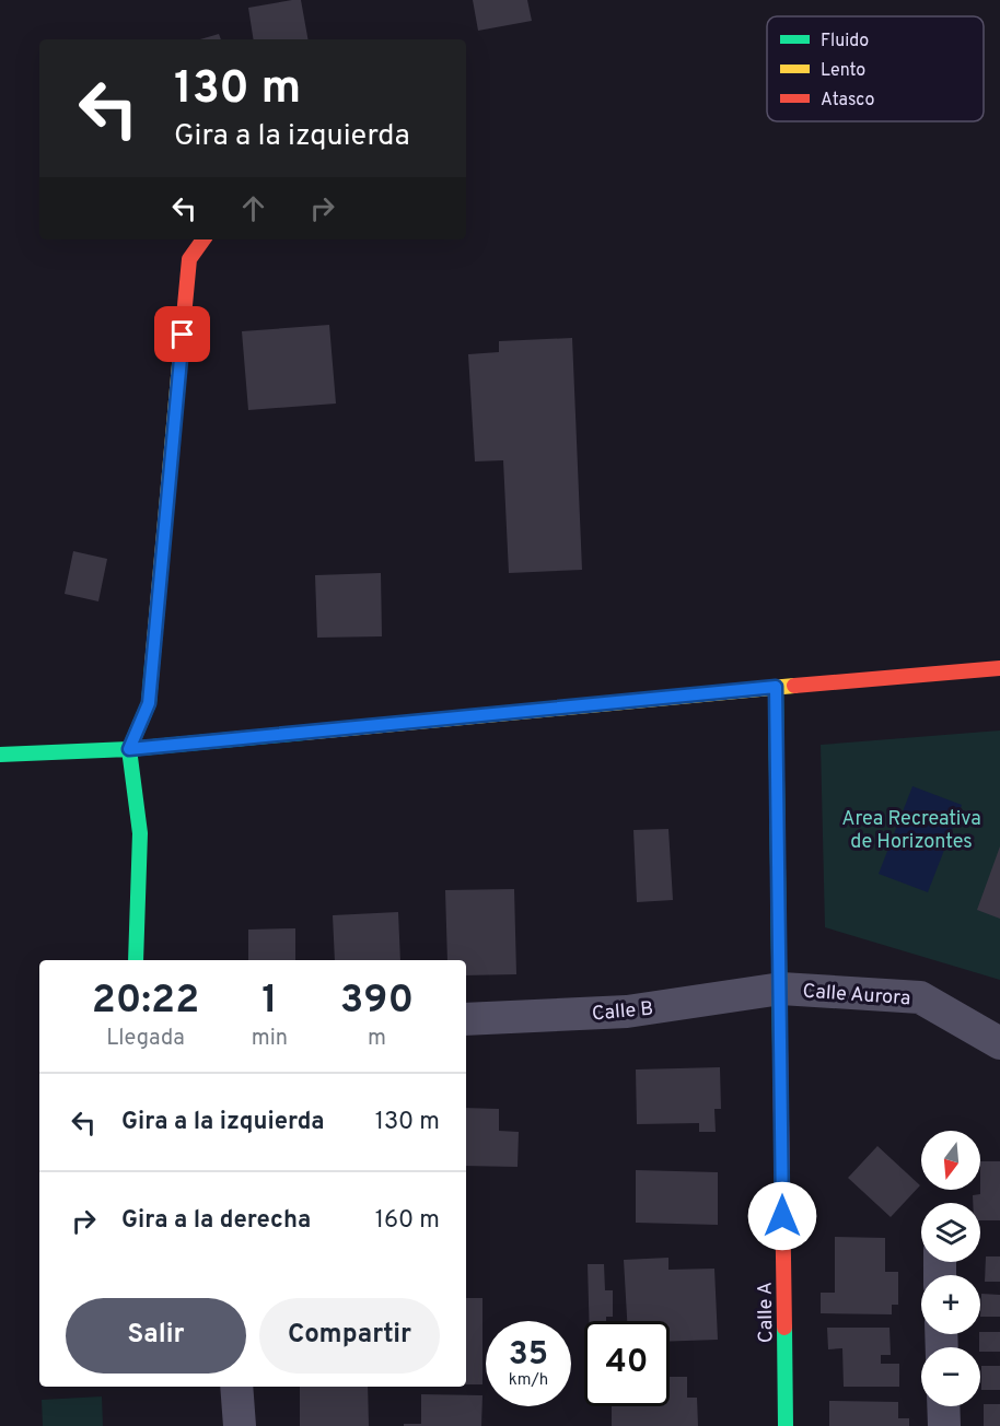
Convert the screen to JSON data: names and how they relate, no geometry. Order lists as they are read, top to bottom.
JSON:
{
  "streets": {
    "street": ["Calle Aurora", "Calle B", "Calle A"]
  },
  "crossings": [
    ["Calle Aurora", "Calle B"],
    ["Calle Aurora", "Calle A"],
    ["Calle B", "Calle A"]
  ],
  "parks": ["Area Recreativa de Horizontes"],
  "legend": ["Fluido", "Lento", "Atasco"],
  "north": "bottom",
  "page": {
    "turn": ["130 m", "Gira a la izquierda"],
    "eta": [
      "20:22",
      "Llegada",
      "1",
      "min",
      "390",
      "m"
    ],
    "list": [
      {
        "name": "Gira a la izquierda",
        "value": "130 m"
      },
      {
        "name": "Gira a la derecha",
        "value": "160 m"
      }
    ],
    "map_buttons": ["+", "−"],
    "buttons": ["Salir", "Compartir"],
    "speed": "35 km/h",
    "limit": "40"
  }
}
